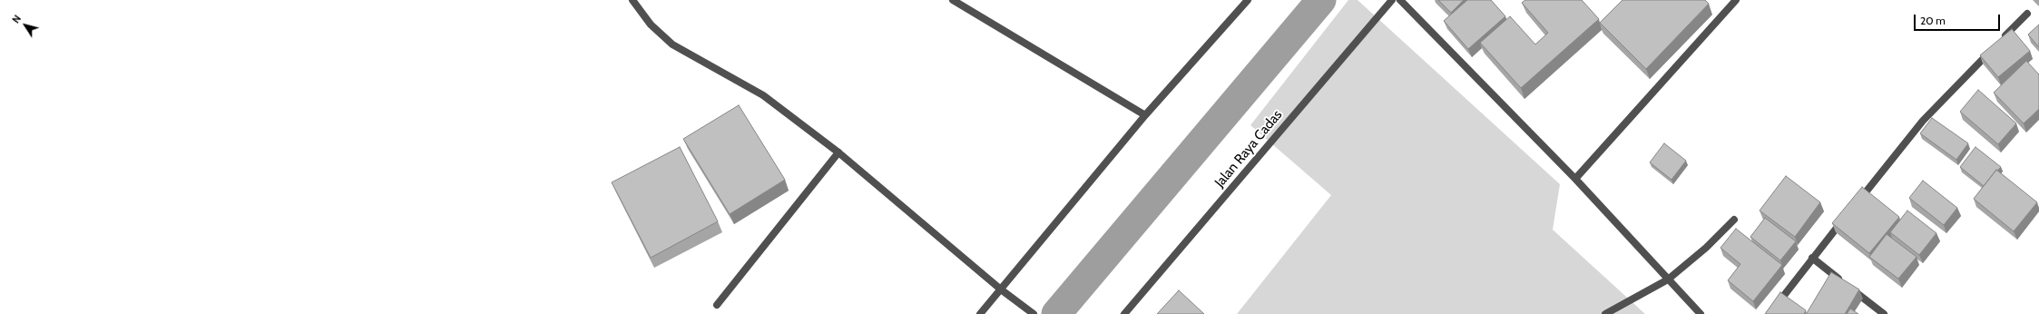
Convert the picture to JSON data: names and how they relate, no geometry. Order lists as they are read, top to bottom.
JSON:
{
  "streets": {
    "street": ["Jalan Raya Cadas"]
  },
  "scale_bar": "20 m",
  "north": "top left"
}
